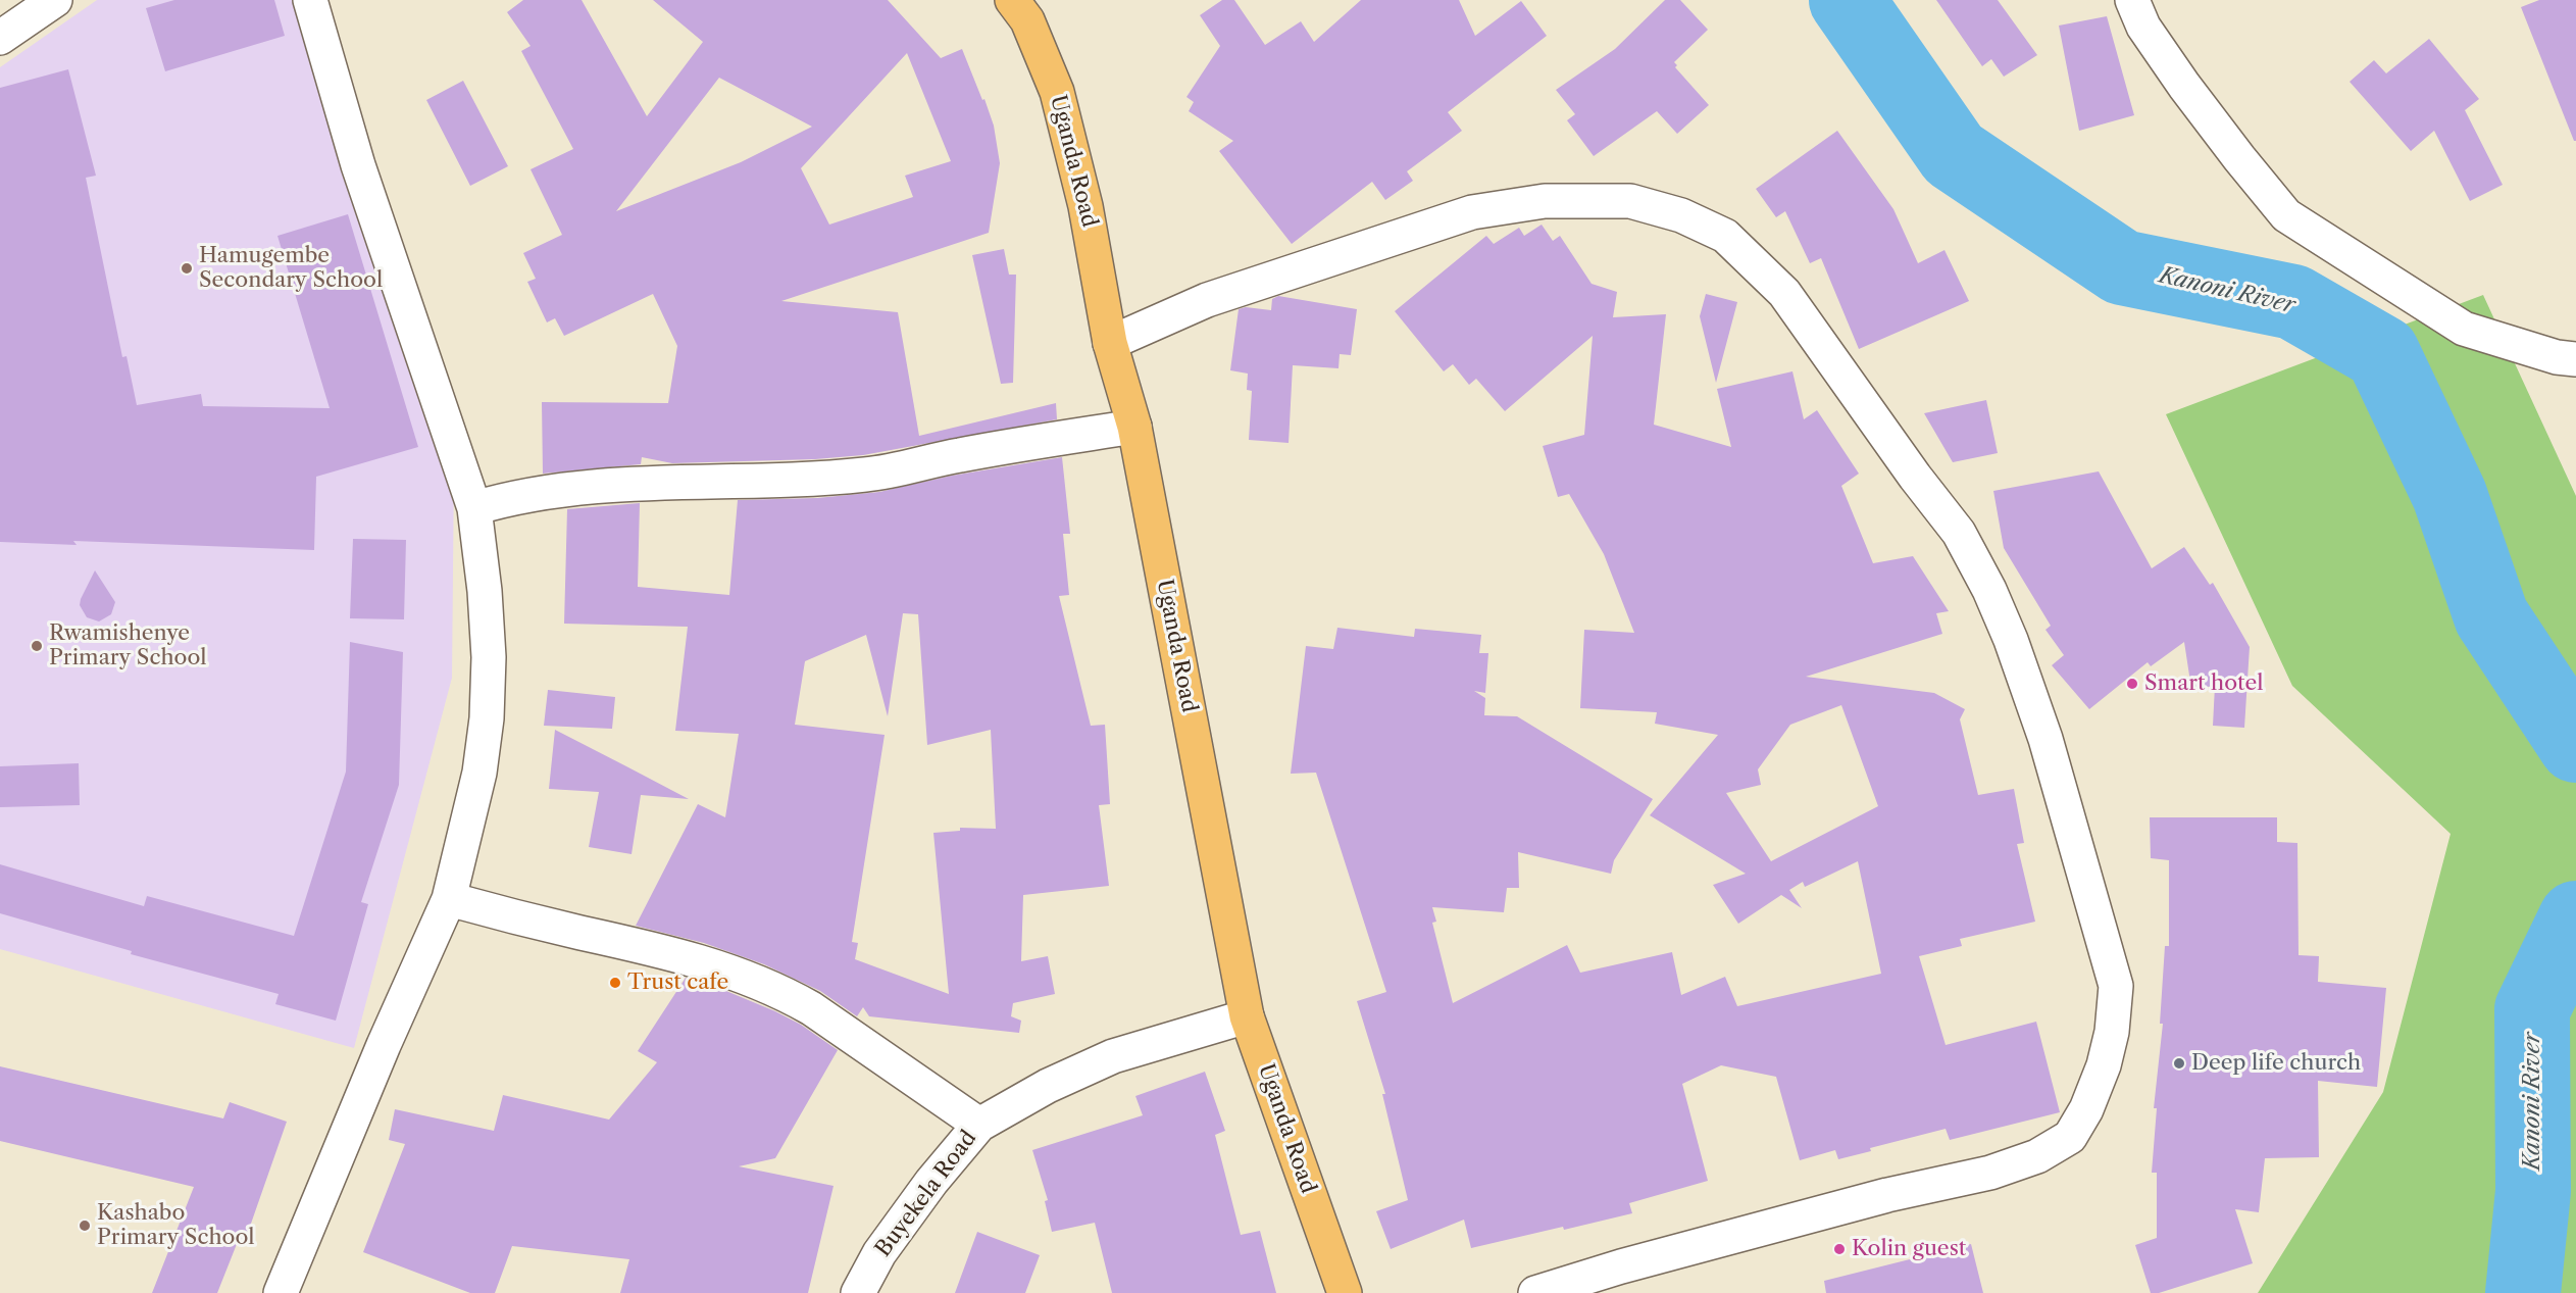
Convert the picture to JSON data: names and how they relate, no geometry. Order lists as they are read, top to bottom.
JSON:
{
  "streets": {
    "main road": ["Uganda Road"],
    "street": ["Buyekela Road"]
  },
  "crossings": [
    ["Uganda Road", "Buyekela Road"]
  ],
  "water": ["Kanoni River"],
  "places": [
    "Hamugembe Secondary School",
    "Rwamishenye Primary School",
    "Smart hotel",
    "Trust cafe",
    "Deep life church",
    "Kashabo Primary School",
    "Kolin guest"
  ]
}
